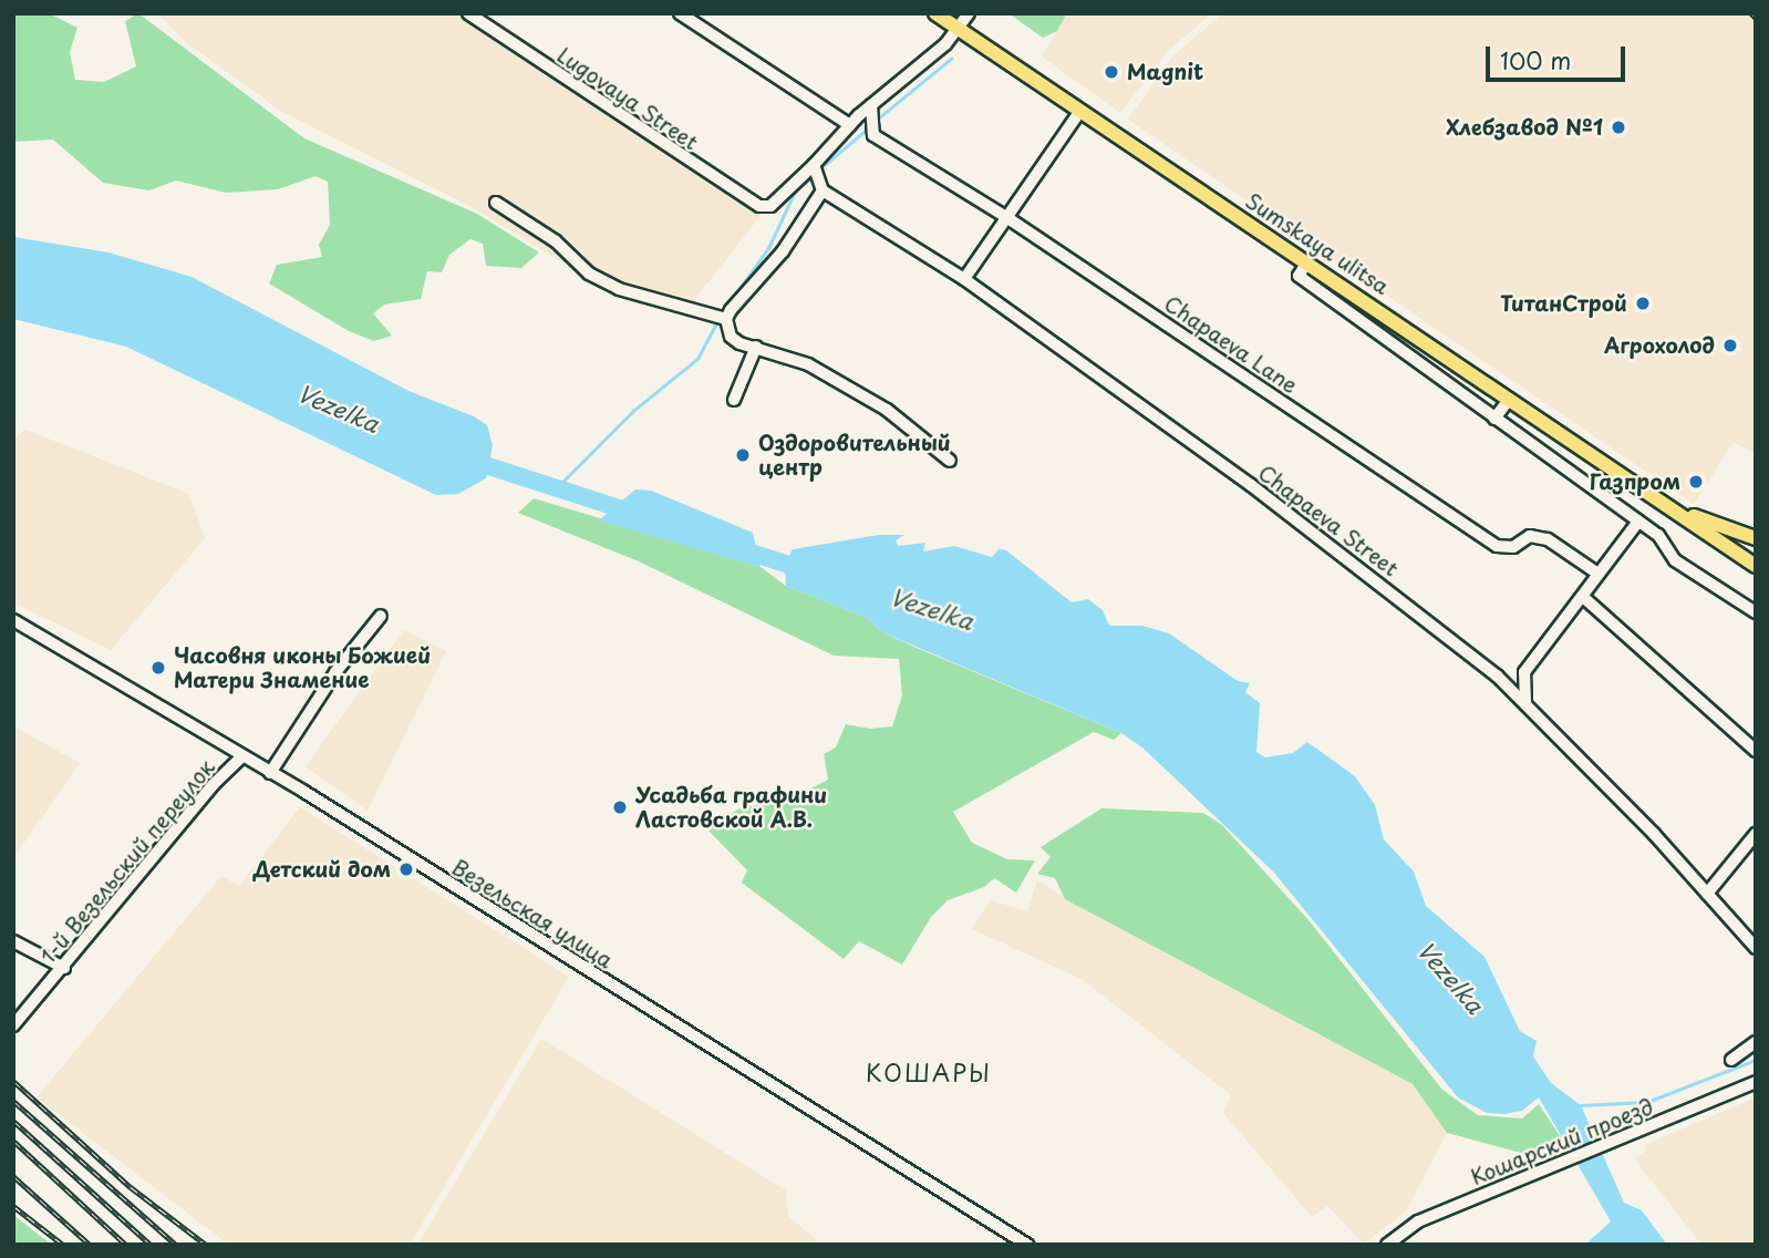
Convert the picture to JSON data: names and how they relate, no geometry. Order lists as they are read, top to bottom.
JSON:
{
  "streets": {
    "main road": ["Sumskaya ulitsa"],
    "street": [
      "Lugovaya Street",
      "Chapaeva Lane",
      "Chapaeva Street",
      "1-й Везельский переулок",
      "Везельская улица",
      "Кошарский проезд"
    ]
  },
  "crossings": [
    ["1-й Везельский переулок", "Везельская улица"]
  ],
  "districts": ["КОШАРЫ"],
  "water": ["Vezelka"],
  "places": [
    "Magnit",
    "Хлебзавод №1",
    "ТитанСтрой",
    "Агрохолод",
    "Оздоровительный центр",
    "Газпром",
    "Часовня иконы Божией Матери Знамение",
    "Усадьба графини Ластовской А.В.",
    "Детский дом"
  ],
  "scale_bar": "100 m"
}
